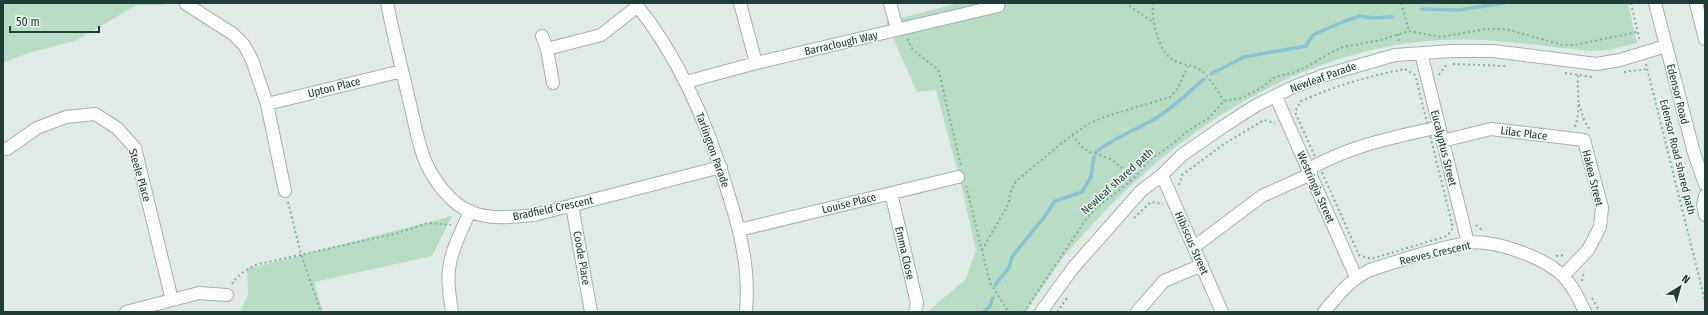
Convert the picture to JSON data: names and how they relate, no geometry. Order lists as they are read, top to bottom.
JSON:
{
  "streets": {
    "street": [
      "Barraclough Way",
      "Newleaf Parade",
      "Upton Place",
      "Edensor Road",
      "Lilac Place",
      "Eucalyptus Street",
      "Tarlington Parade",
      "Steele Place",
      "Hakea Street",
      "Westringia Street",
      "Louise Place",
      "Bradfield Crescent",
      "Hibiscus Street",
      "Emma Close",
      "Reeves Crescent",
      "Coode Place"
    ],
    "path": ["Edensor Road shared path", "Newleaf shared path"]
  },
  "crossings": [
    ["Barraclough Way", "Tarlington Parade"],
    ["Newleaf Parade", "Edensor Road"],
    ["Newleaf Parade", "Eucalyptus Street"],
    ["Newleaf Parade", "Westringia Street"],
    ["Newleaf Parade", "Hibiscus Street"],
    ["Upton Place", "Bradfield Crescent"],
    ["Lilac Place", "Eucalyptus Street"],
    ["Lilac Place", "Hakea Street"],
    ["Eucalyptus Street", "Reeves Crescent"],
    ["Tarlington Parade", "Louise Place"],
    ["Tarlington Parade", "Bradfield Crescent"],
    ["Hakea Street", "Reeves Crescent"],
    ["Westringia Street", "Reeves Crescent"],
    ["Louise Place", "Emma Close"],
    ["Bradfield Crescent", "Coode Place"]
  ],
  "scale_bar": "50 m",
  "north": "top right"
}
